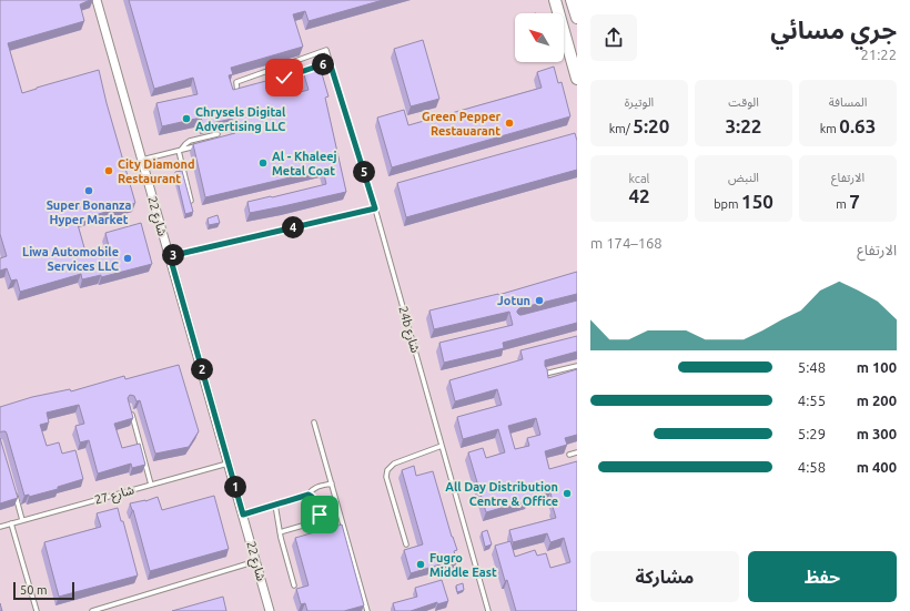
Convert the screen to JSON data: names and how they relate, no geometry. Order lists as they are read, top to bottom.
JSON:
{
  "streets": {
    "street": ["شارع 22"],
    "lane": ["24b شارع", "شارع 27"]
  },
  "crossings": [
    ["شارع 22", "شارع 27"]
  ],
  "places": [
    "Chrysels Digital Advertising LLC",
    "Green Pepper Restauarant",
    "Al - Khaleej Metal Coat",
    "City Diamond Restaurant",
    "Super Bonanza Hyper Market",
    "Liwa Automobile Services LLC",
    "Jotun",
    "All Day Distribution Centre & Office",
    "Fugro Middle East"
  ],
  "scale_bar": "50 m",
  "north": "top left",
  "page": {
    "heading": ["جري مسائي", "21:22"],
    "pins": [
      "6",
      "5",
      "4",
      "3",
      "2",
      "1"
    ],
    "stats": [
      ["المسافة", "0.63 km"],
      ["الوقت", "3:22"],
      ["الوتيرة", "5:20 /km"],
      ["الارتفاع", "7 m"],
      ["النبض", "150 bpm"],
      ["kcal", "42"]
    ],
    "chart": ["الارتفاع", "168–174 m"],
    "list": [
      {
        "name": "100 m",
        "note": "5:48"
      },
      {
        "name": "200 m",
        "note": "4:55"
      },
      {
        "name": "300 m",
        "note": "5:29"
      },
      {
        "name": "400 m",
        "note": "4:58"
      }
    ],
    "buttons": ["حفظ", "مشاركة"],
    "scale": "50 m"
  }
}
